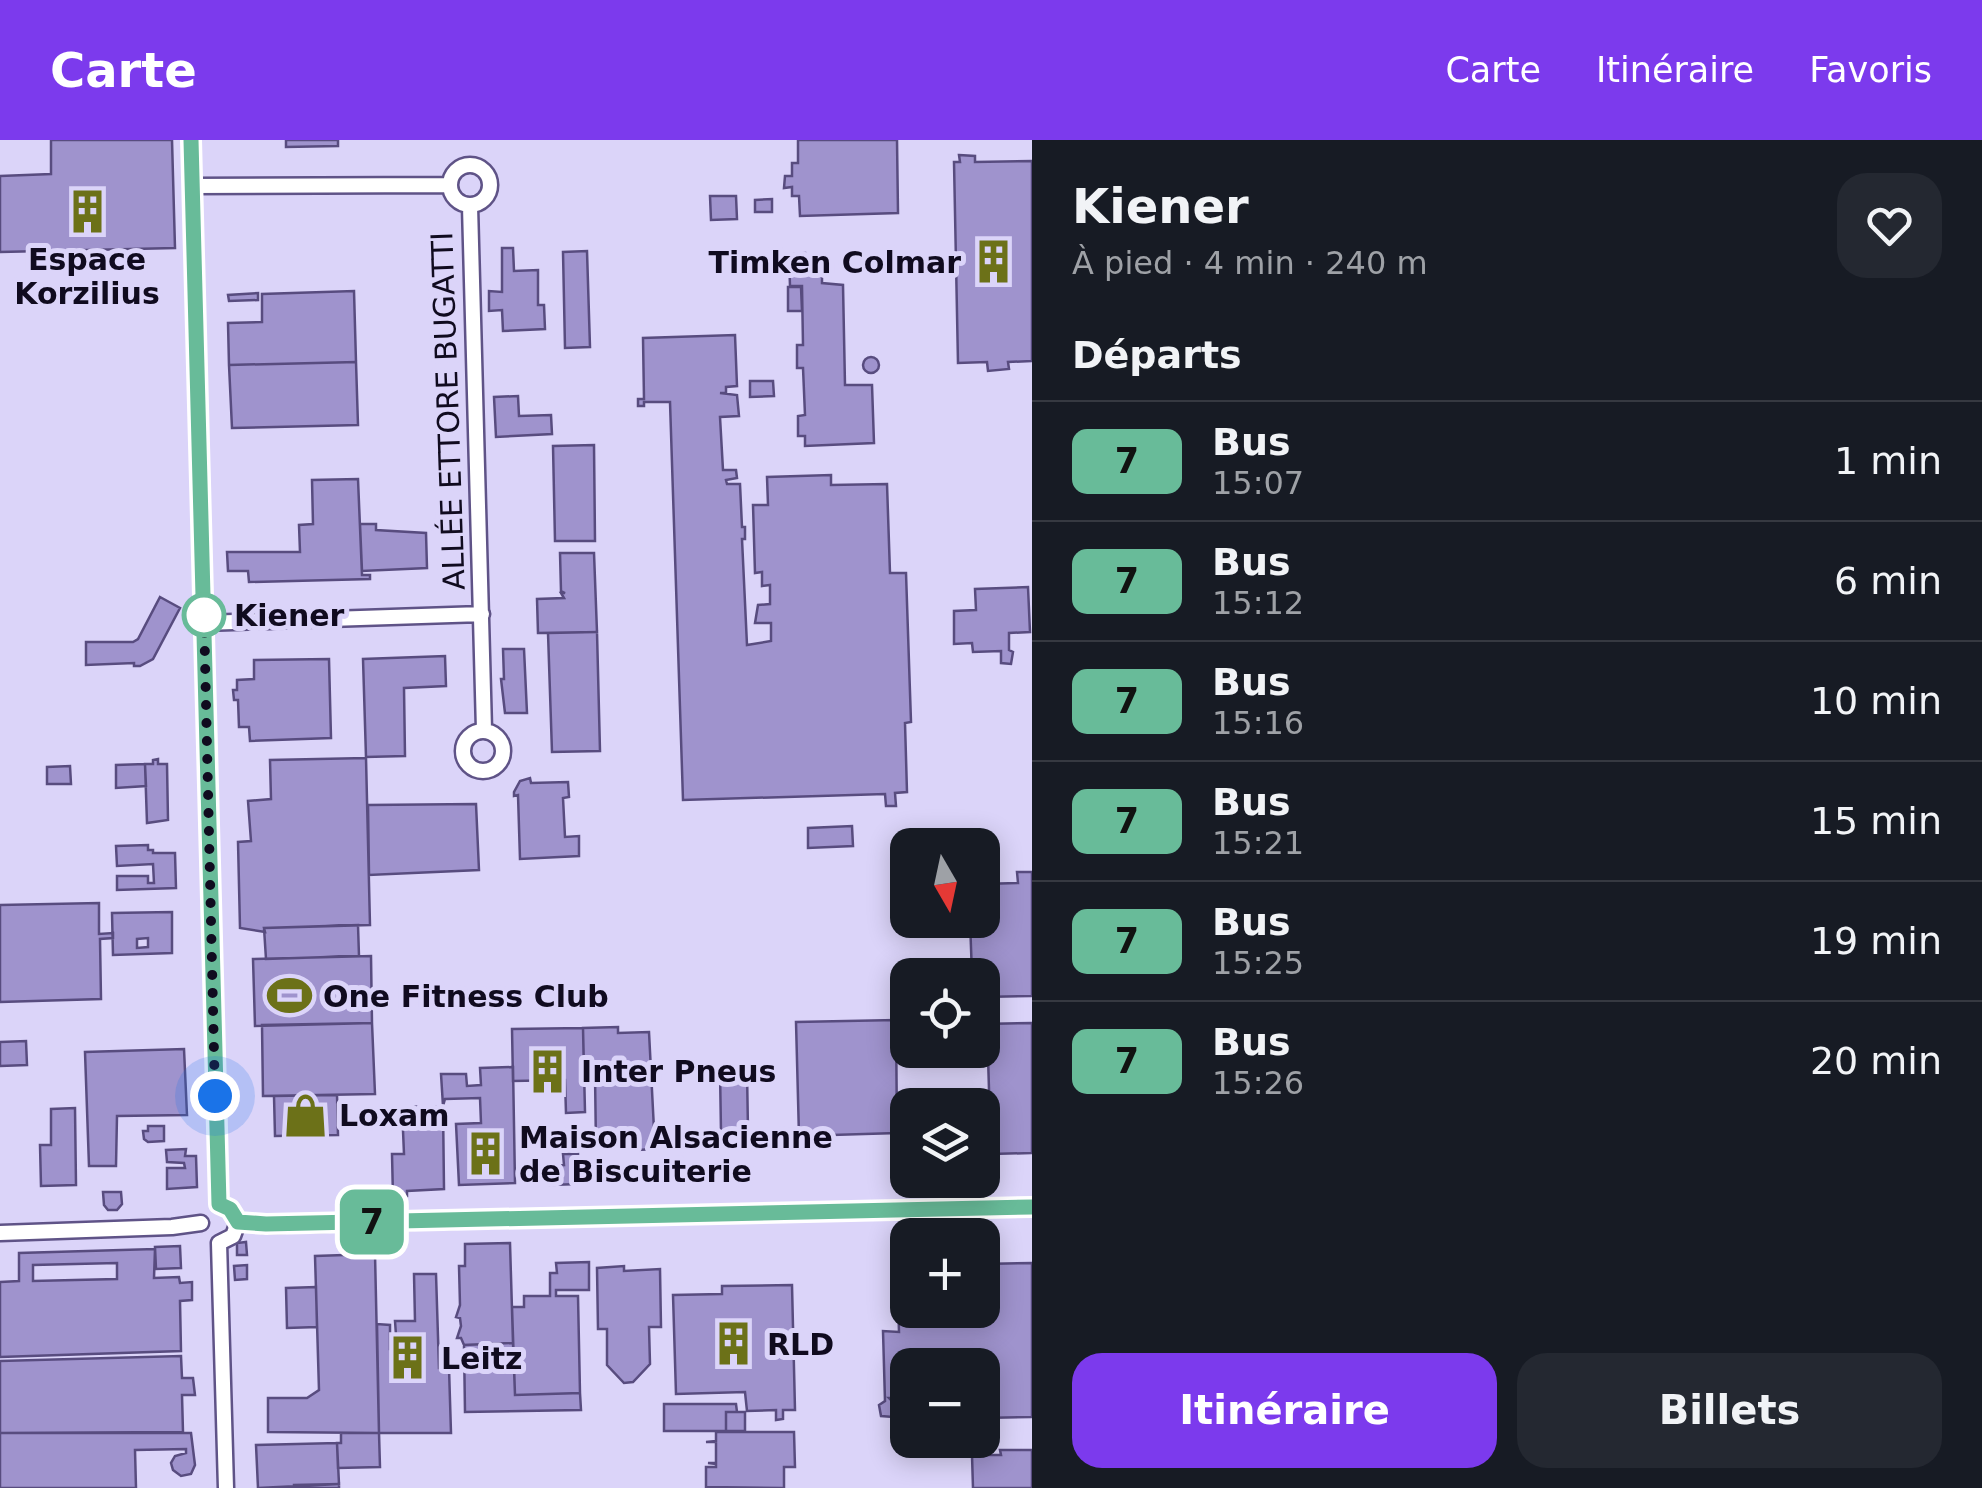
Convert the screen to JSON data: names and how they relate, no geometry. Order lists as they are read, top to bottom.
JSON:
{
  "streets": {
    "street": ["ALLÉE ETTORE BUGATTI"]
  },
  "places": {
    "building": [
      "Espace Korzilius",
      "Timken Colmar",
      "Inter Pneus",
      "Maison Alsacienne de Biscuiterie",
      "RLD",
      "Leitz"
    ],
    "other": ["Kiener"],
    "sports": ["One Fitness Club"],
    "shop": ["Loxam"]
  },
  "lines": ["bus line 7"],
  "north": "bottom",
  "page": {
    "header": "Carte",
    "nav": ["Carte", "Itinéraire", "Favoris"],
    "on_map": "7",
    "heading": [
      ["Kiener", "À pied · 4 min · 240 m"],
      "Départs"
    ],
    "list": [
      {
        "mark": "7",
        "name": "Bus",
        "note": "15:07",
        "value": "1 min"
      },
      {
        "mark": "7",
        "name": "Bus",
        "note": "15:12",
        "value": "6 min"
      },
      {
        "mark": "7",
        "name": "Bus",
        "note": "15:16",
        "value": "10 min"
      },
      {
        "mark": "7",
        "name": "Bus",
        "note": "15:21",
        "value": "15 min"
      },
      {
        "mark": "7",
        "name": "Bus",
        "note": "15:25",
        "value": "19 min"
      },
      {
        "mark": "7",
        "name": "Bus",
        "note": "15:26",
        "value": "20 min"
      }
    ],
    "map_buttons": ["+", "−"],
    "buttons": ["Itinéraire", "Billets"]
  }
}
